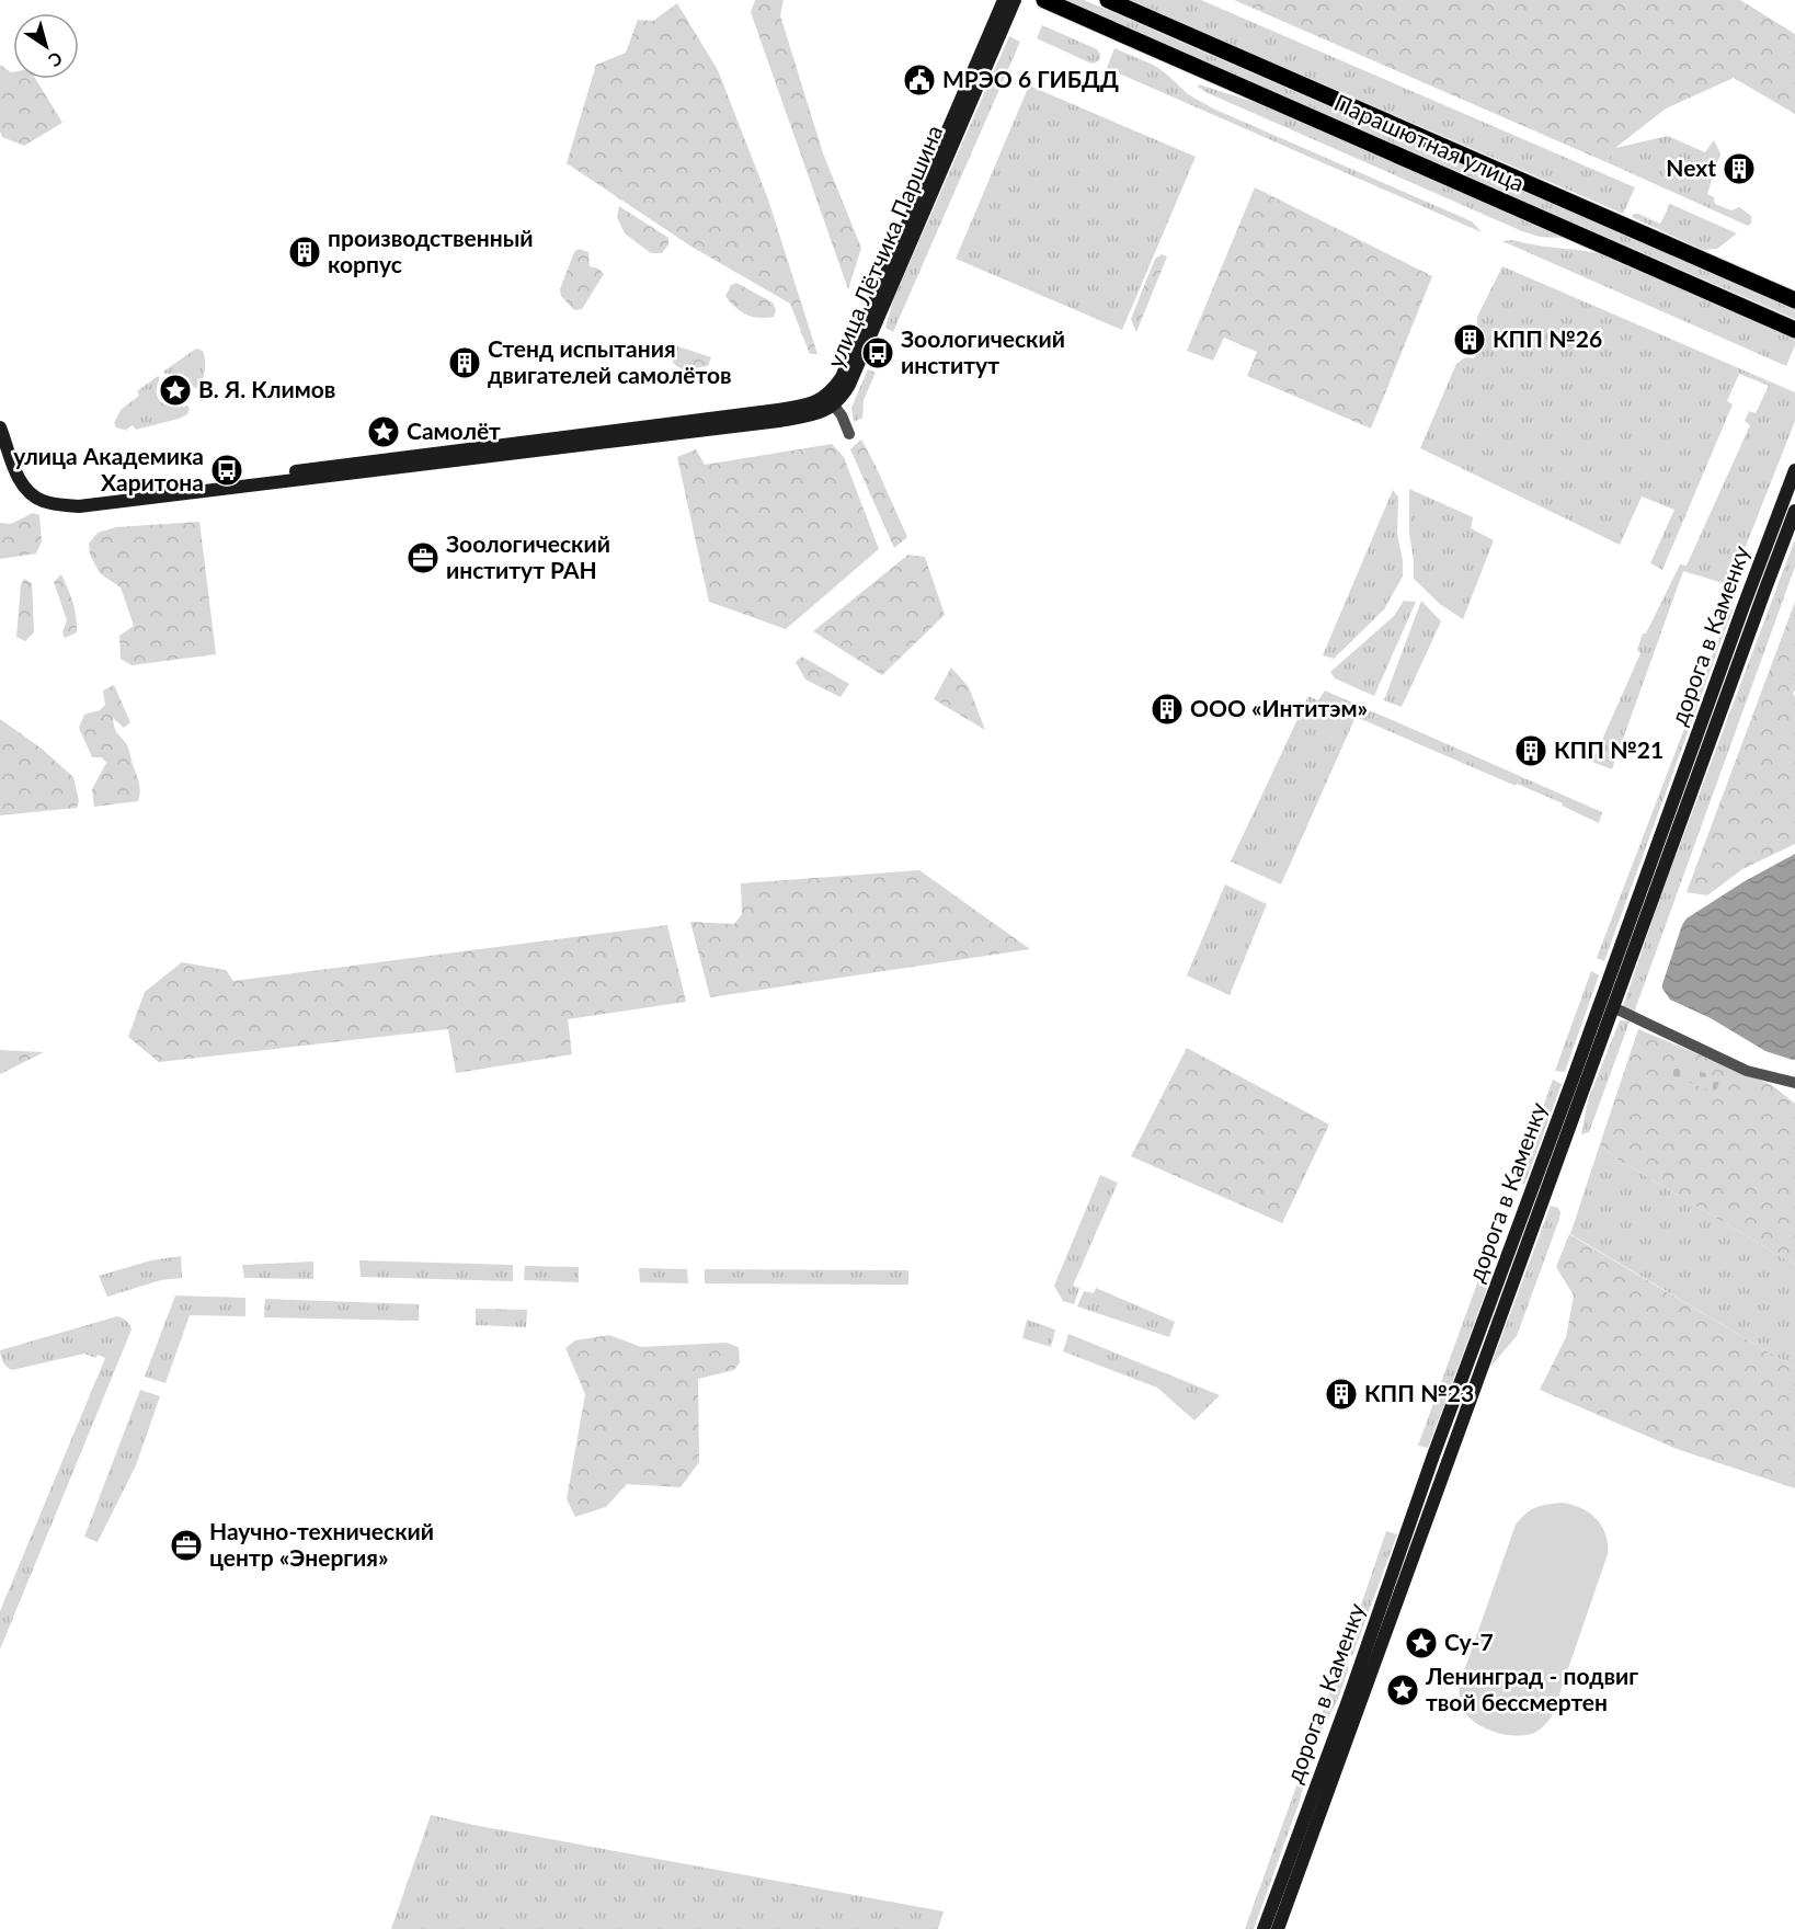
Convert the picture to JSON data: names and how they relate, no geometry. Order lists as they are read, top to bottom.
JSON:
{
  "streets": {
    "main road": ["Парашютная улица", "улица Лётчика Паршина", "дорога в Каменку"]
  },
  "places": {
    "public building": ["МРЭО 6 ГИБДД"],
    "building": [
      "Next",
      "производственный корпус",
      "КПП №26",
      "Стенд испытания двигателей самолётов",
      "ООО «Интитэм»",
      "КПП №21",
      "КПП №23"
    ],
    "bus stop": ["Зоологический институт", "улица Академика Харитона"],
    "place": [
      "В. Я. Климов",
      "Самолёт",
      "Су-7",
      "Ленинград - подвиг твой бессмертен"
    ],
    "office": ["Зоологический институт РАН", "Научно-технический центр «Энергия»"]
  },
  "north": "bottom right"
}
